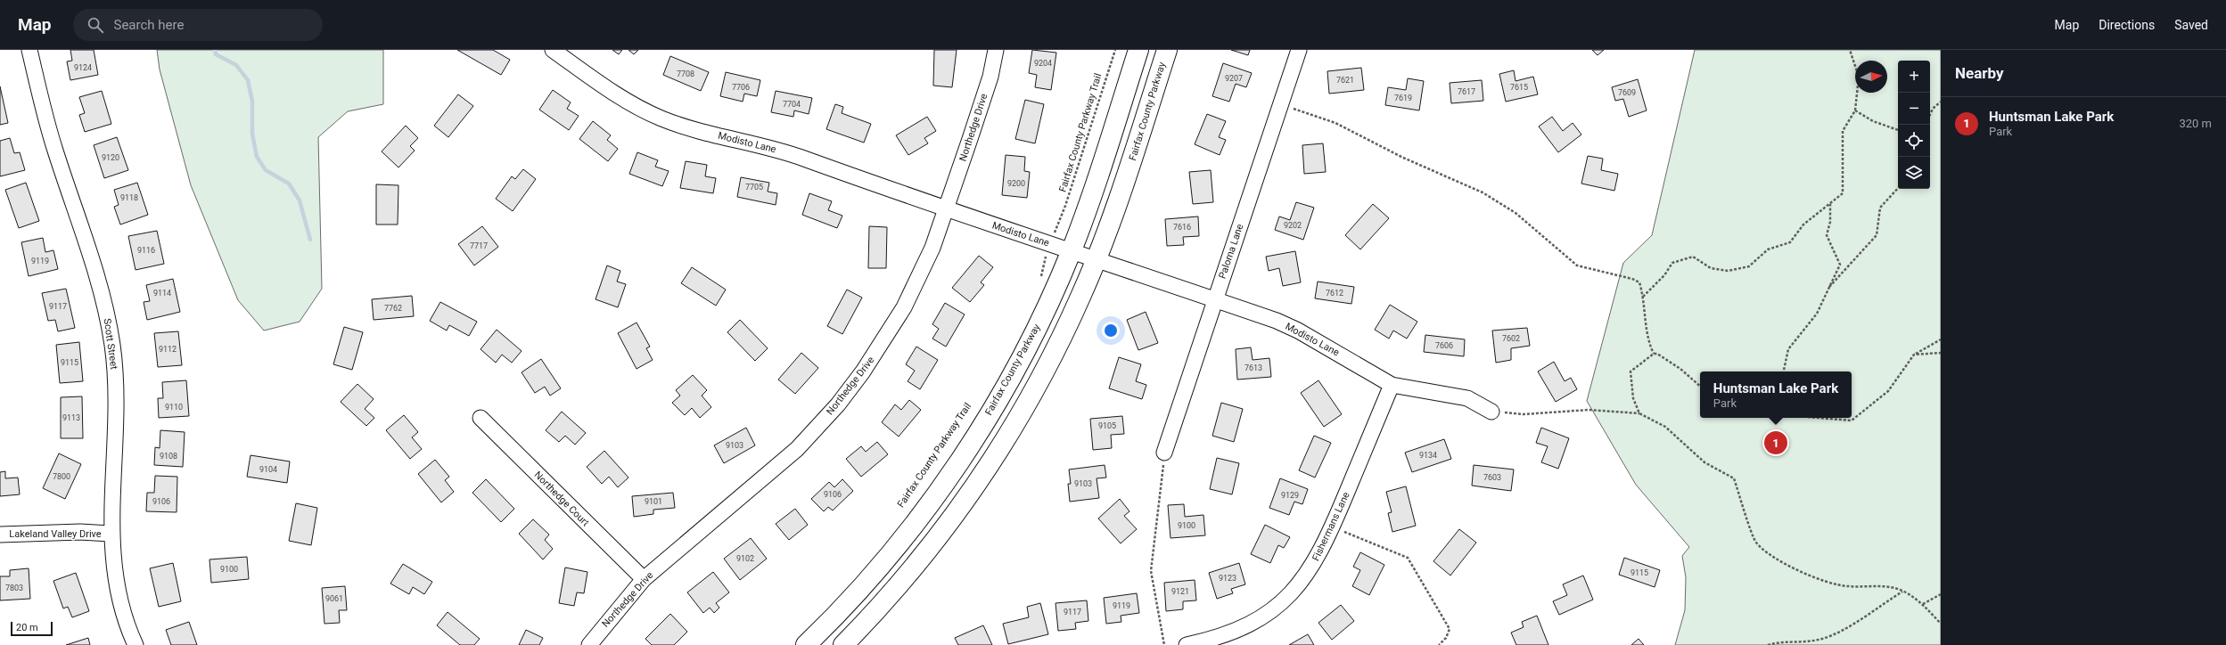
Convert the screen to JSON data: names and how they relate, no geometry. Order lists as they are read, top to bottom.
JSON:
{
  "streets": {
    "highway": ["Fairfax County Parkway"],
    "street": [
      "Northedge Drive",
      "Modisto Lane",
      "Paloma Lane",
      "Scott Street",
      "Northedge Court",
      "Fishermans Lane",
      "Lakeland Valley Drive"
    ],
    "path": ["Fairfax County Parkway Trail"]
  },
  "crossings": [
    ["Fairfax County Parkway", "Modisto Lane"],
    ["Northedge Drive", "Modisto Lane"],
    ["Northedge Drive", "Northedge Court"],
    ["Modisto Lane", "Paloma Lane"],
    ["Modisto Lane", "Fishermans Lane"],
    ["Scott Street", "Lakeland Valley Drive"]
  ],
  "house_numbers": [
    "9204",
    "9124",
    "7708",
    "9207",
    "7621",
    "7706",
    "7615",
    "7617",
    "7609",
    "7619",
    "7704",
    "9120",
    "9200",
    "7705",
    "9118",
    "9202",
    "7616",
    "7717",
    "9116",
    "9119",
    "9114",
    "7612",
    "9117",
    "7762",
    "7602",
    "7606",
    "9112",
    "9115",
    "7613",
    "9110",
    "9113",
    "9105",
    "9103",
    "9134",
    "9108",
    "9104",
    "7800",
    "7603",
    "9103",
    "9106",
    "9129",
    "9106",
    "9101",
    "9100",
    "9102",
    "9100",
    "9115",
    "9123",
    "7803",
    "9121",
    "9061",
    "9119",
    "9117"
  ],
  "scale_bar": "20 m",
  "north": "right",
  "page": {
    "header": "Map",
    "search": "Search here",
    "nav": ["Map", "Directions", "Saved"],
    "heading": "Nearby",
    "map_buttons": ["+", "−"],
    "list": [
      {
        "mark": "1",
        "name": "Huntsman Lake Park",
        "note": "Park",
        "value": "320 m"
      }
    ],
    "popup": ["Huntsman Lake Park", "Park"],
    "pins": "1",
    "scale": "20 m"
  }
}
